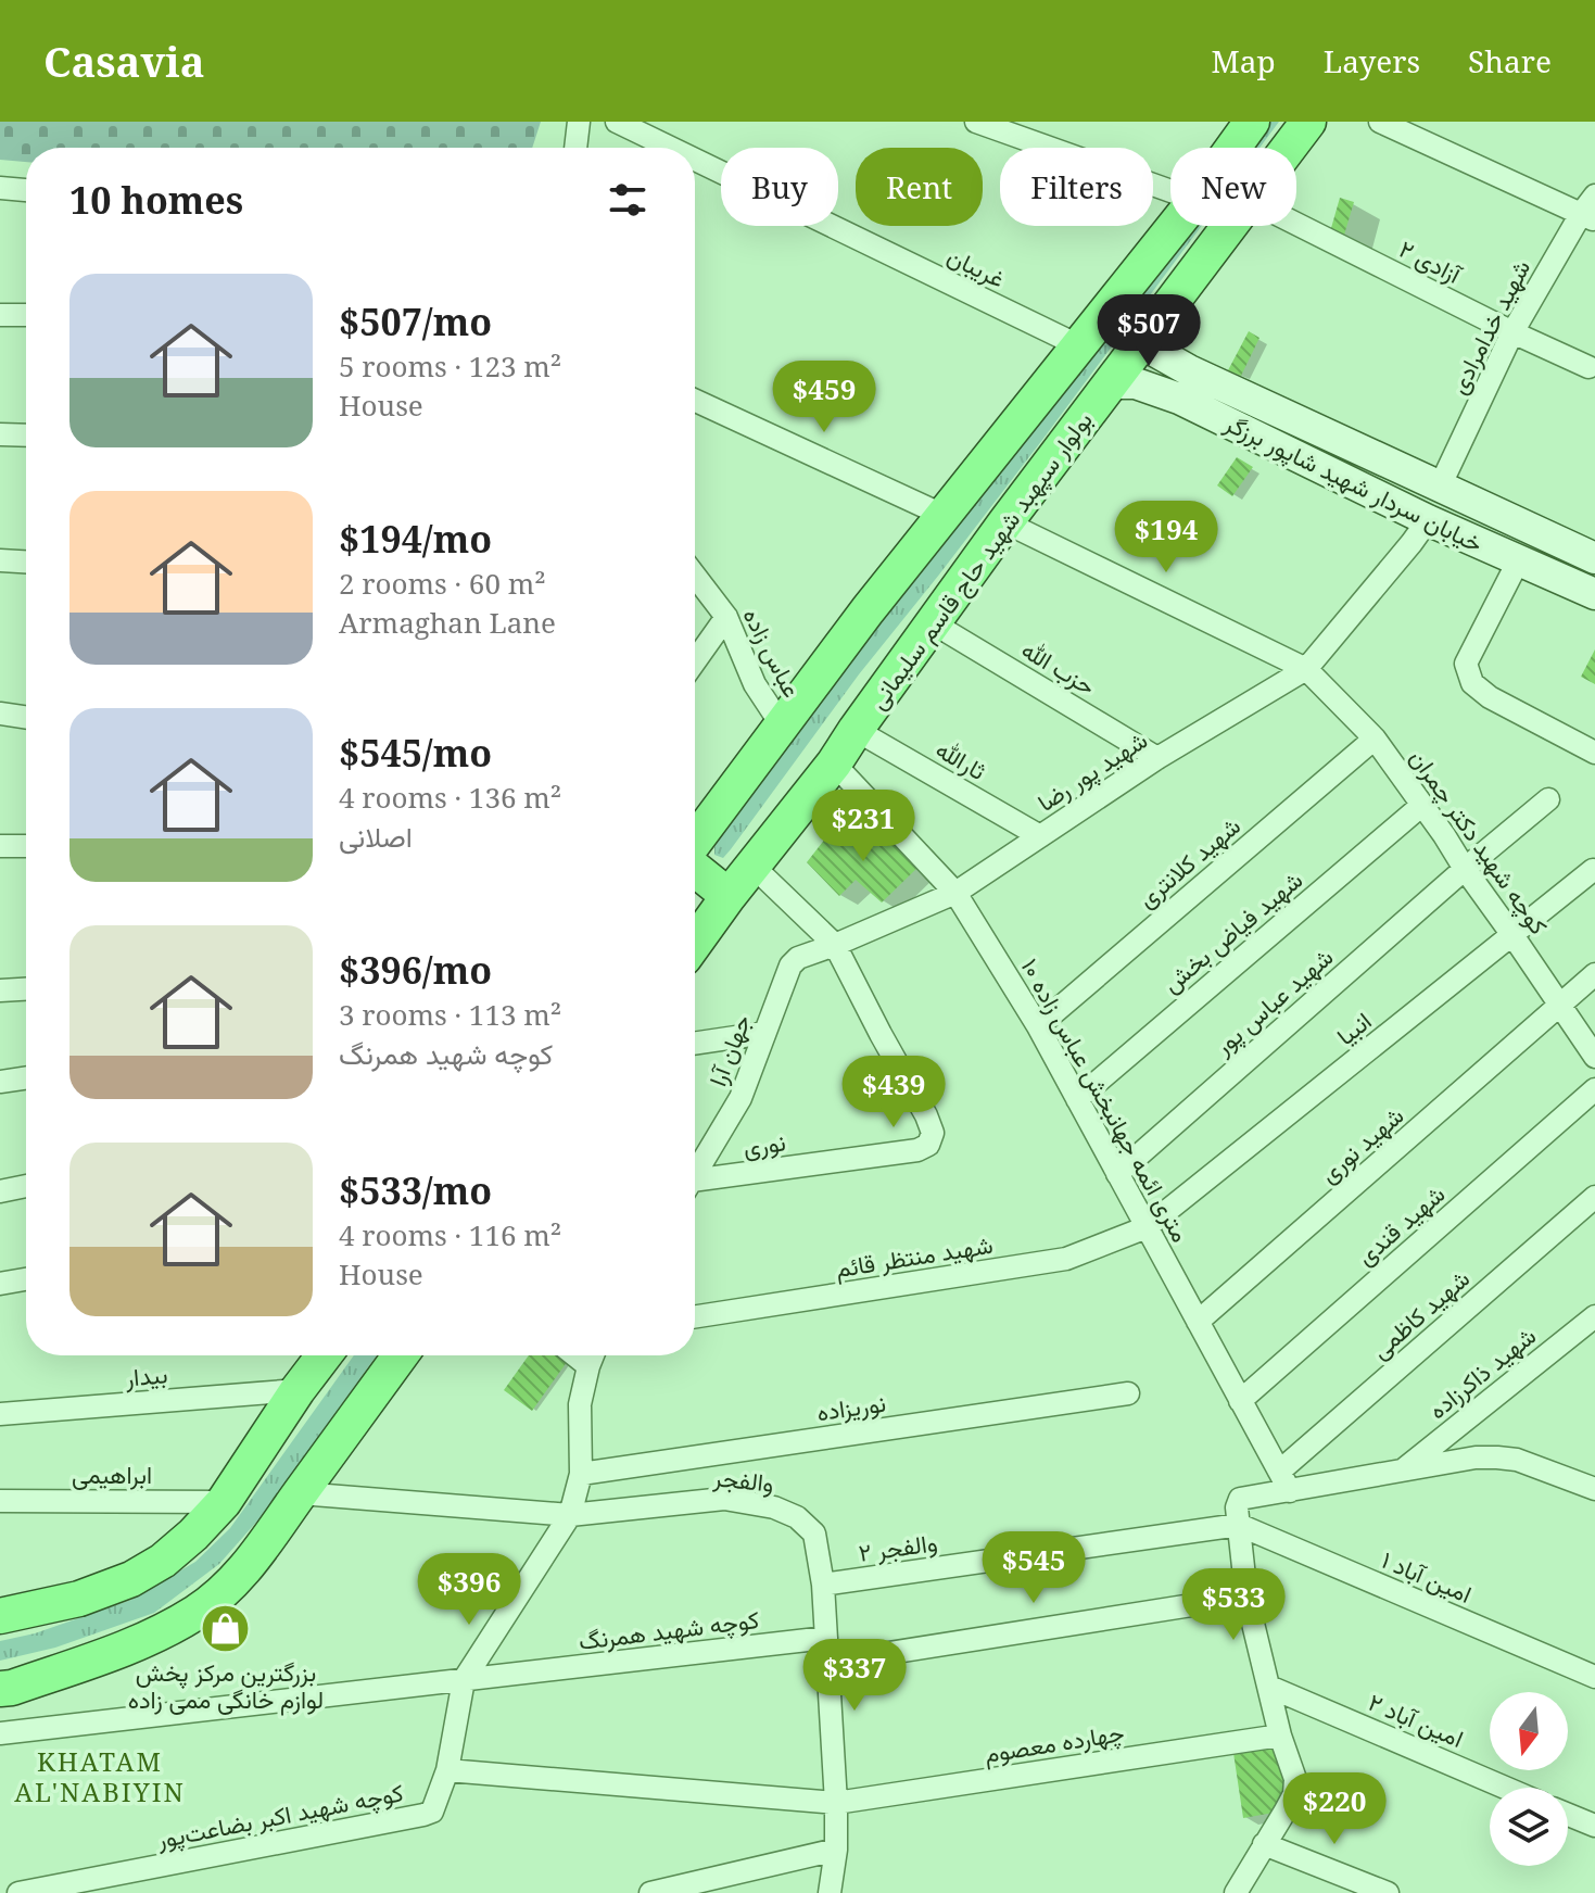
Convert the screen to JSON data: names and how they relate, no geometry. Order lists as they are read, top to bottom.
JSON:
{
  "streets": {
    "main road": ["خیابان سردار شهید شاپور برزگر", "بولوار سپهبد شهید حاج قاسم سلیمانی"],
    "street": [
      "آزادی ۲",
      "غریبان",
      "شهید خدامرادی",
      "عباس زاده",
      "حزب الله",
      "ثارالله",
      "شهید پور رضا",
      "کوچه شهید دکتر چمران",
      "شهید کلانتری",
      "شهید فیاض بخش",
      "شهید عباس پور",
      "انبیا",
      "جهان آرا",
      "۱۰ متری ائمه جهانبخش عباس زاده",
      "نوری",
      "شهید نوری",
      "شهید قندی",
      "شهید منتظر قائم",
      "شهید کاظمی",
      "شهید ذاکرزاده",
      "بیدار",
      "نوریزاده",
      "ابراهیمی",
      "والفجر",
      "والفجر ۲",
      "۱ امین آباد",
      "کوچه شهید همرنگ",
      "۲ امین آباد",
      "چهارده معصوم",
      "کوچه شهید اکبر بضاعت‌پور"
    ]
  },
  "crossings": [
    ["آزادی ۲", "شهید خدامرادی"],
    ["غریبان", "بولوار سپهبد شهید حاج قاسم سلیمانی"],
    ["شهید خدامرادی", "خیابان سردار شهید شاپور برزگر"],
    ["خیابان سردار شهید شاپور برزگر", "بولوار سپهبد شهید حاج قاسم سلیمانی"],
    ["خیابان سردار شهید شاپور برزگر", "شهید پور رضا"],
    ["بولوار سپهبد شهید حاج قاسم سلیمانی", "عباس زاده"],
    ["بولوار سپهبد شهید حاج قاسم سلیمانی", "حزب الله"],
    ["بولوار سپهبد شهید حاج قاسم سلیمانی", "ثارالله"],
    ["بولوار سپهبد شهید حاج قاسم سلیمانی", "کوچه شهید دکتر چمران"],
    ["بولوار سپهبد شهید حاج قاسم سلیمانی", "۱۰ متری ائمه جهانبخش عباس زاده"],
    ["حزب الله", "شهید پور رضا"],
    ["ثارالله", "شهید پور رضا"],
    ["شهید پور رضا", "کوچه شهید دکتر چمران"],
    ["شهید پور رضا", "جهان آرا"],
    ["شهید پور رضا", "۱۰ متری ائمه جهانبخش عباس زاده"],
    ["شهید پور رضا", "نوری"],
    ["کوچه شهید دکتر چمران", "شهید کلانتری"],
    ["کوچه شهید دکتر چمران", "شهید فیاض بخش"],
    ["کوچه شهید دکتر چمران", "شهید عباس پور"],
    ["کوچه شهید دکتر چمران", "انبیا"],
    ["کوچه شهید دکتر چمران", "شهید نوری"],
    ["شهید کلانتری", "۱۰ متری ائمه جهانبخش عباس زاده"],
    ["شهید فیاض بخش", "۱۰ متری ائمه جهانبخش عباس زاده"],
    ["شهید عباس پور", "۱۰ متری ائمه جهانبخش عباس زاده"],
    ["انبیا", "۱۰ متری ائمه جهانبخش عباس زاده"],
    ["انبیا", "شهید منتظر قائم"],
    ["جهان آرا", "نوری"],
    ["۱۰ متری ائمه جهانبخش عباس زاده", "شهید نوری"],
    ["۱۰ متری ائمه جهانبخش عباس زاده", "شهید قندی"],
    ["۱۰ متری ائمه جهانبخش عباس زاده", "شهید منتظر قائم"],
    ["۱۰ متری ائمه جهانبخش عباس زاده", "شهید کاظمی"],
    ["والفجر", "والفجر ۲"],
    ["والفجر", "کوچه شهید همرنگ"],
    ["والفجر", "چهارده معصوم"],
    ["والفجر ۲", "۱ امین آباد"]
  ],
  "districts": ["KHATAM AL'NABIYIN"],
  "places": {
    "shop": ["بزرگترین مرکز پخش لوازم خانگی ممی زاده"]
  },
  "north": "bottom",
  "page": {
    "header": "Casavia",
    "nav": ["Map", "Layers", "Share"],
    "chip": [
      "Buy",
      "Rent",
      "Filters",
      "New"
    ],
    "heading": "10 homes",
    "list": [
      {
        "name": "$507/mo",
        "note": "5 rooms · 123 m² · House"
      },
      {
        "name": "$194/mo",
        "note": "2 rooms · 60 m² · Armaghan Lane"
      },
      {
        "name": "$545/mo",
        "note": "4 rooms · 136 m² · اصلانی"
      },
      {
        "name": "$396/mo",
        "note": "3 rooms · 113 m² · کوچه شهید همرنگ"
      },
      {
        "name": "$533/mo",
        "note": "4 rooms · 116 m² · House"
      }
    ],
    "price": [
      "$507",
      "$459",
      "$194",
      "$231",
      "$439",
      "$545",
      "$396",
      "$533",
      "$337",
      "$220"
    ]
  }
}
